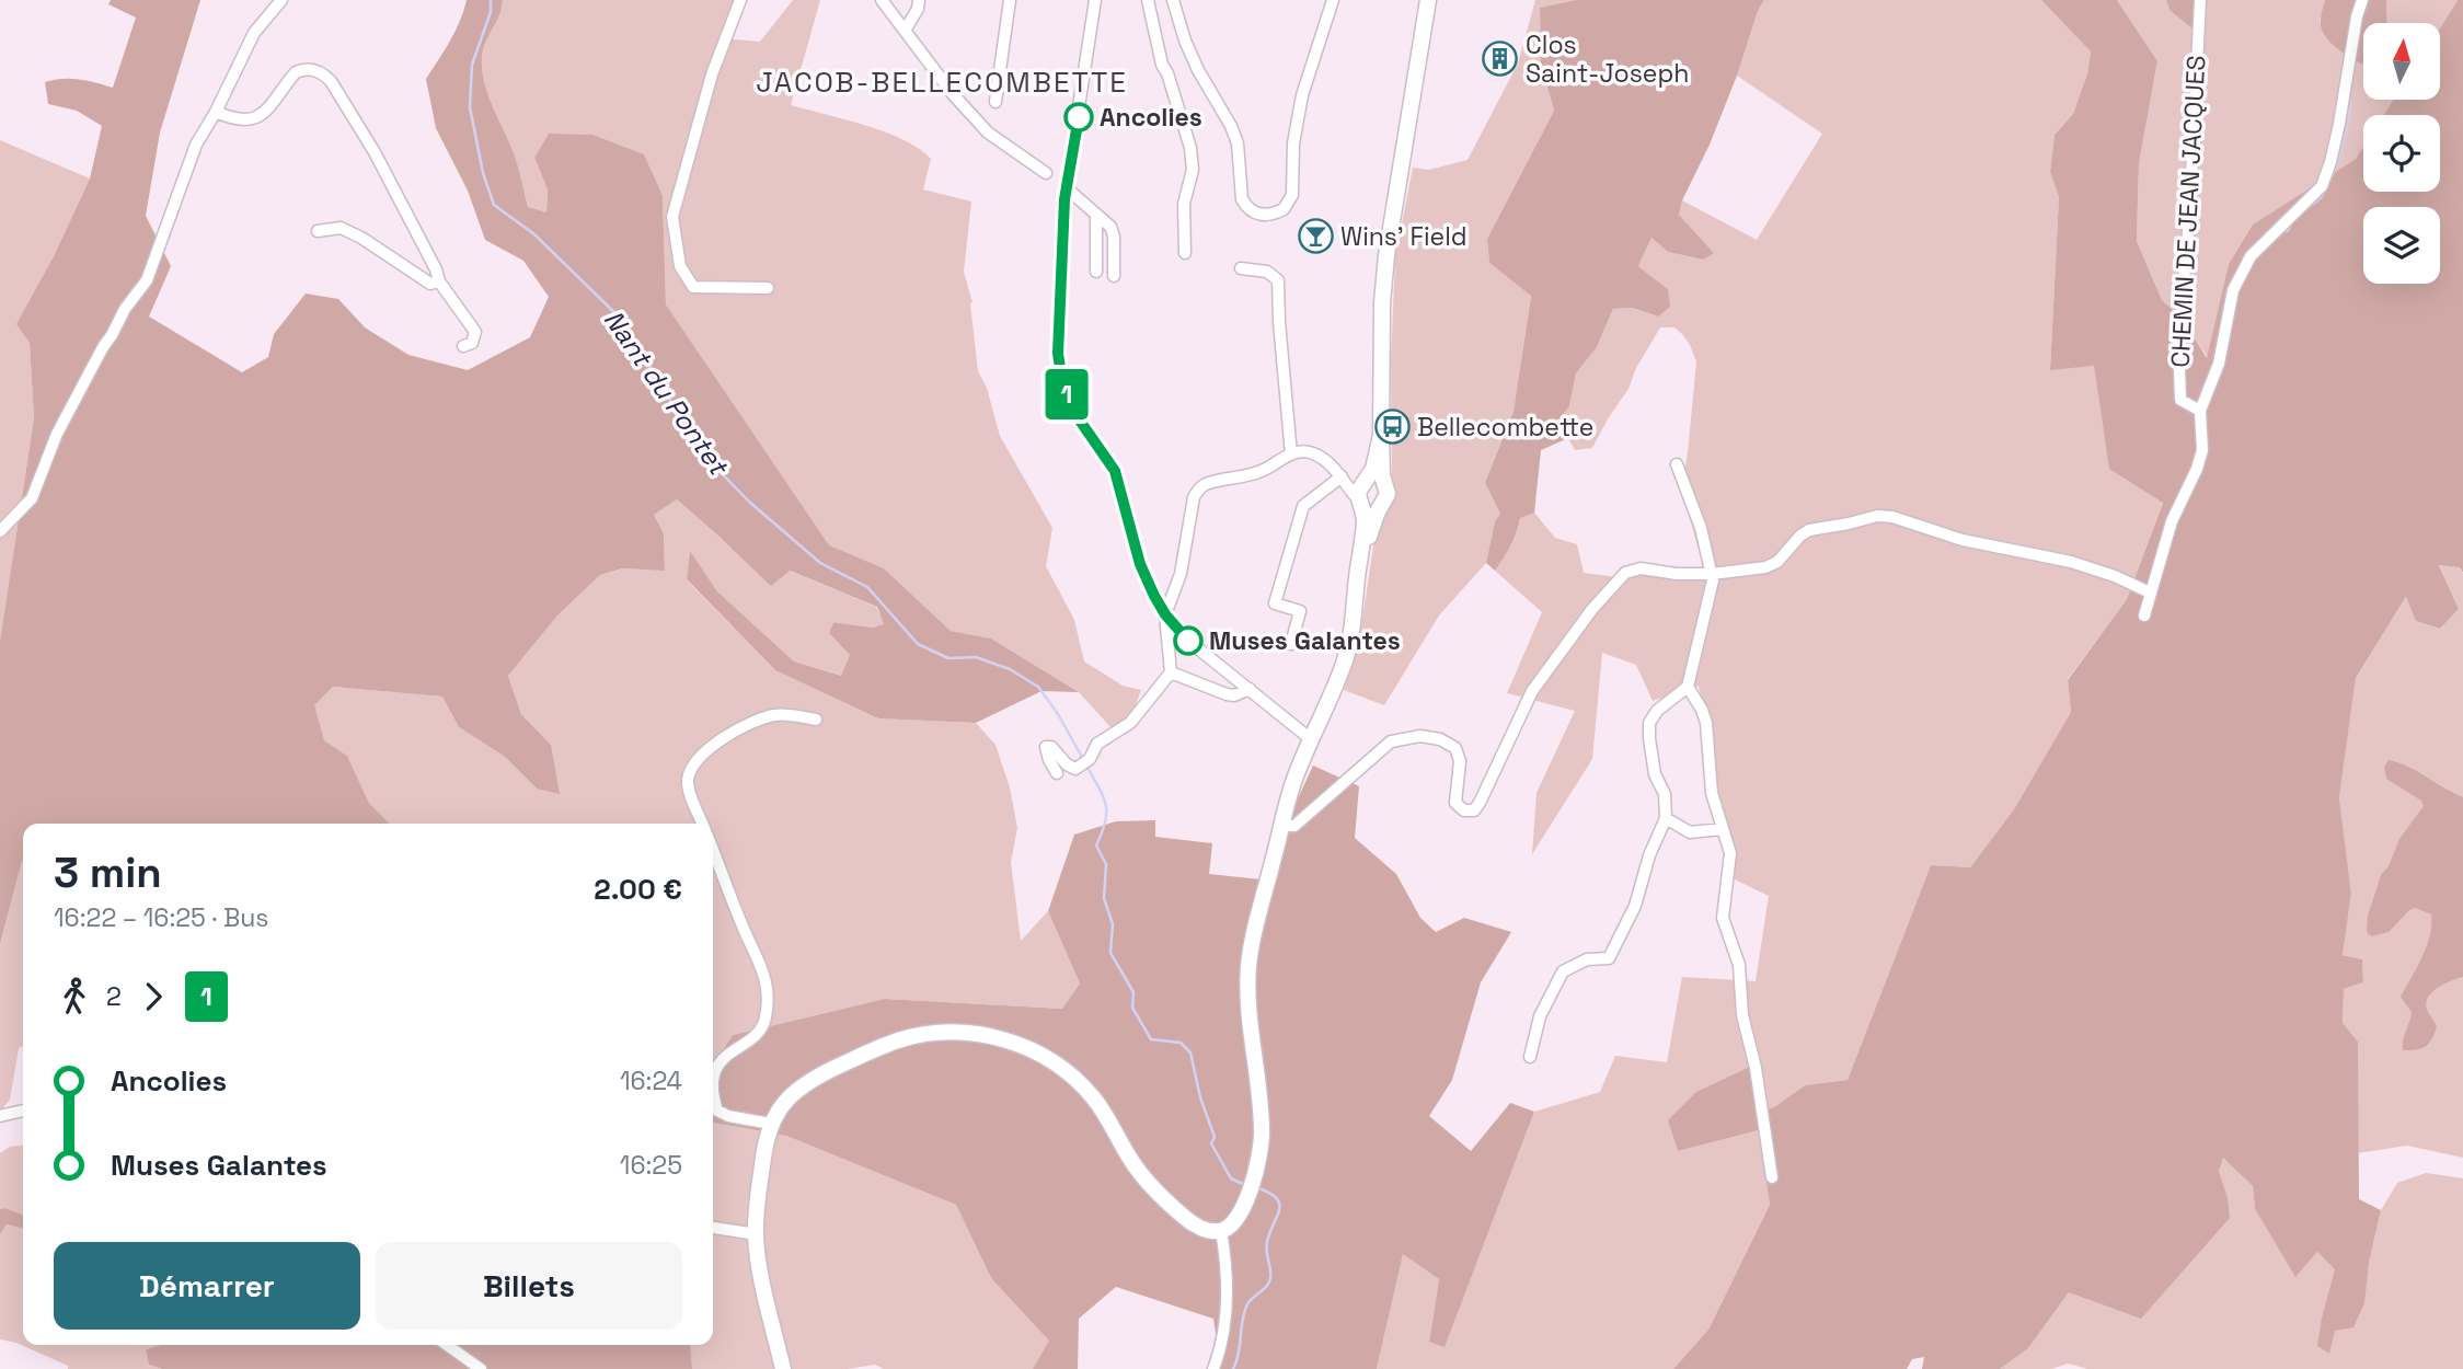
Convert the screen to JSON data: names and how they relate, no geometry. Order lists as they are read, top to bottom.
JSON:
{
  "streets": {
    "street": ["CHEMIN DE JEAN JACQUES"]
  },
  "districts": ["JACOB-BELLECOMBETTE"],
  "water": ["Nant du Pontet"],
  "places": {
    "building": ["Clos Saint-Joseph"],
    "other": ["Ancolies", "Muses Galantes"],
    "bar": ["Wins' Field"],
    "bus stop": ["Bellecombette"]
  },
  "lines": ["bus line 1"],
  "north": "top",
  "page": {
    "on_map": "1",
    "heading": ["3 min", "16:22 – 16:25 · Bus", "2.00 €"],
    "legs": ["2", "1"],
    "list": [
      {
        "name": "Ancolies",
        "value": "16:24"
      },
      {
        "name": "Muses Galantes",
        "value": "16:25"
      }
    ],
    "buttons": ["Démarrer", "Billets"]
  }
}
